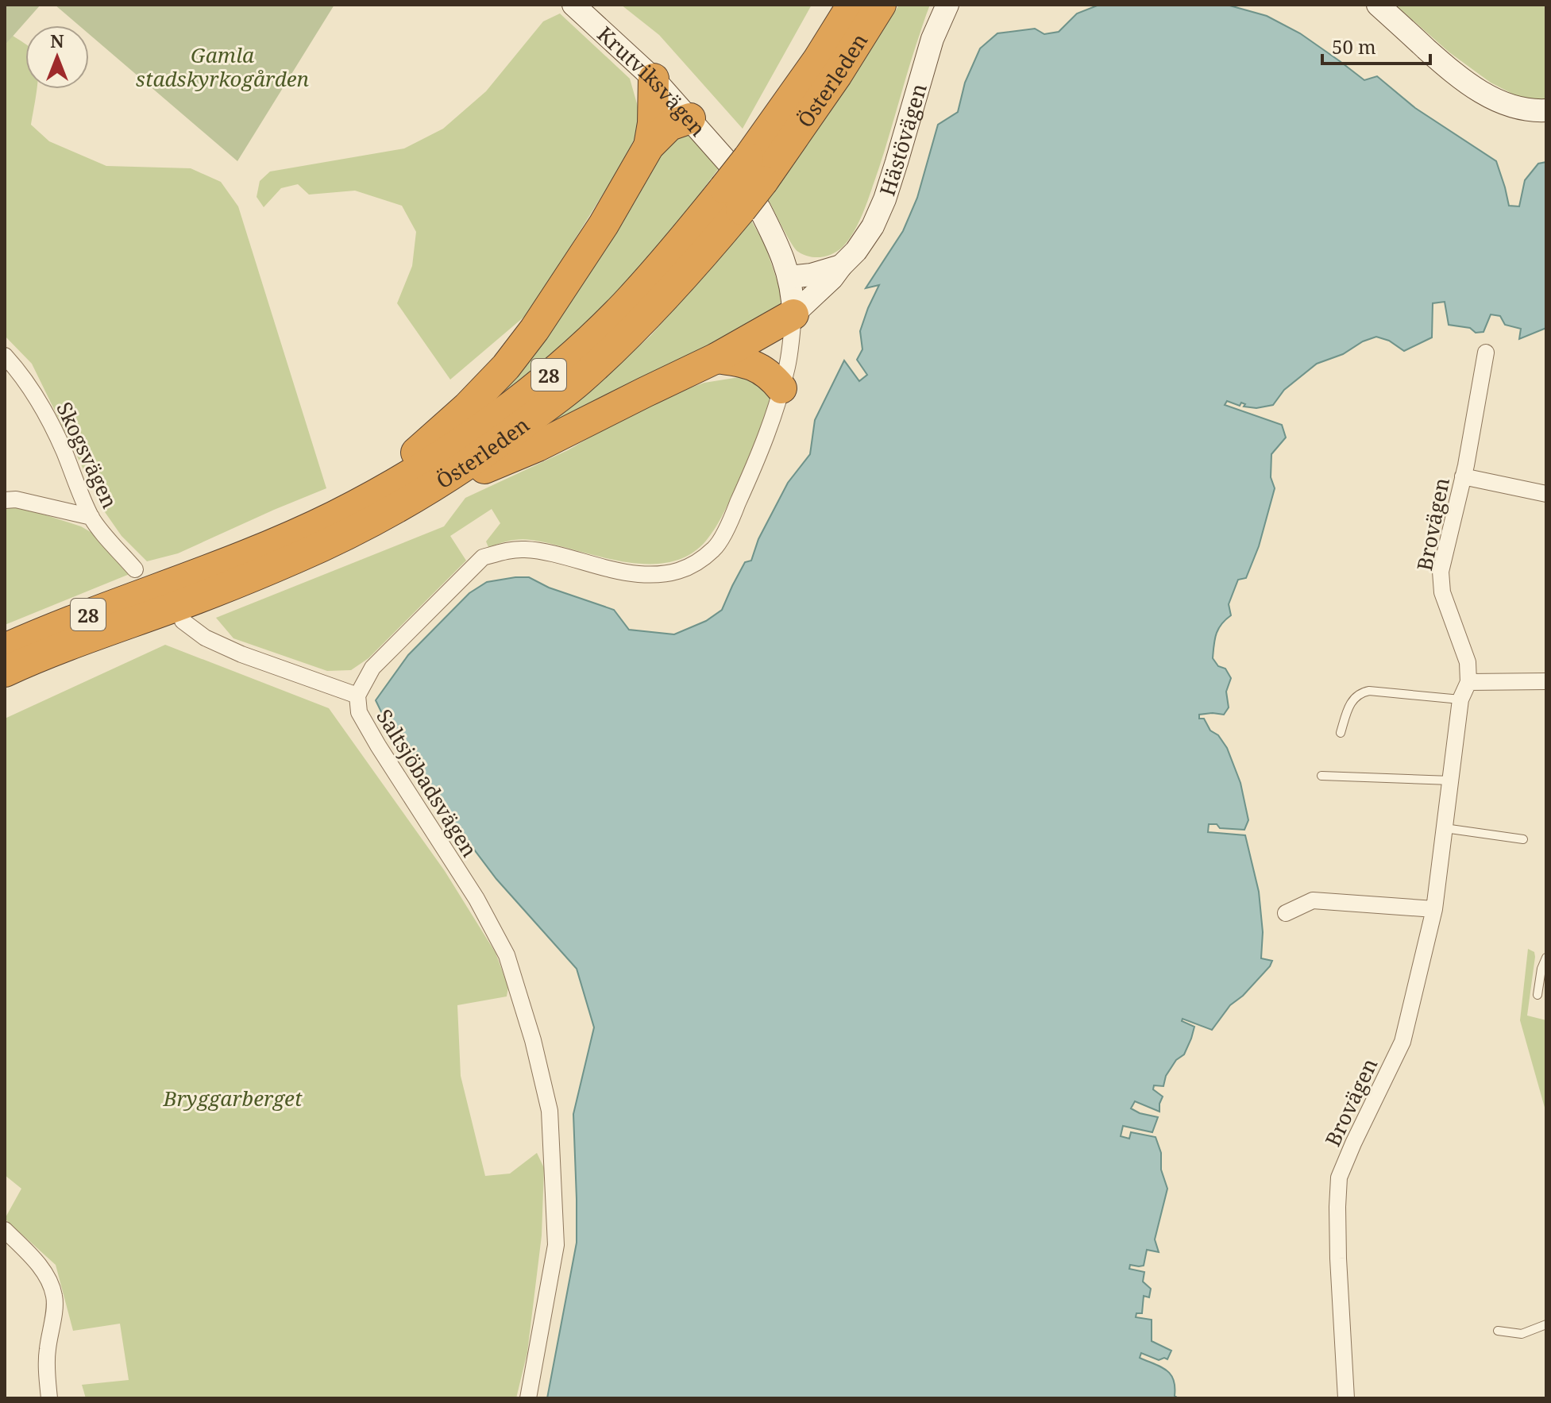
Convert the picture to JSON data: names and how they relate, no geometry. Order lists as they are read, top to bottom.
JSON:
{
  "streets": {
    "highway": ["Österleden", "28"],
    "street": [
      "Krutviksvägen",
      "Hästövägen",
      "Skogsvägen",
      "Brovägen",
      "Saltsjöbadsvägen"
    ]
  },
  "crossings": [
    ["Österleden", "Krutviksvägen"],
    ["Krutviksvägen", "Hästövägen"],
    ["Krutviksvägen", "Saltsjöbadsvägen"],
    ["Hästövägen", "Saltsjöbadsvägen"]
  ],
  "parks": ["Gamla stadskyrkogården", "Bryggarberget"],
  "scale_bar": "50 m",
  "north": "top"
}
